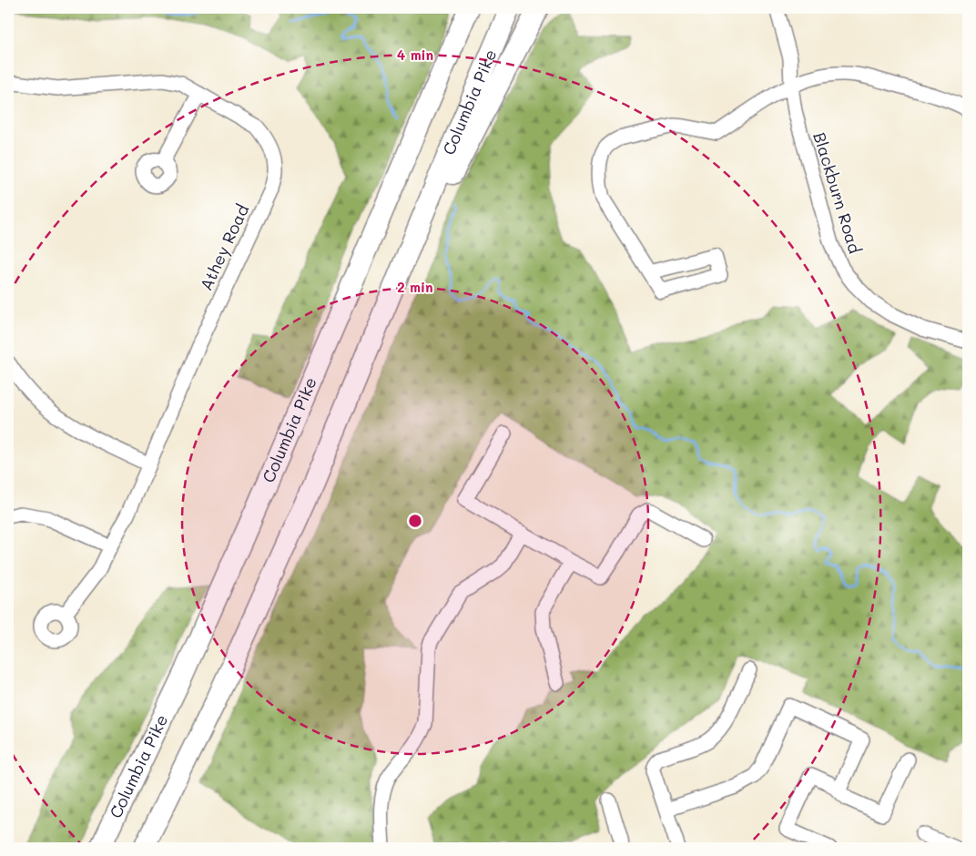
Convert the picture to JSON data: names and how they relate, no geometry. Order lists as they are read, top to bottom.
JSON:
{
  "streets": {
    "highway": ["Columbia Pike"],
    "street": ["Blackburn Road", "Athey Road"]
  },
  "rings": ["4 min", "2 min"]
}
